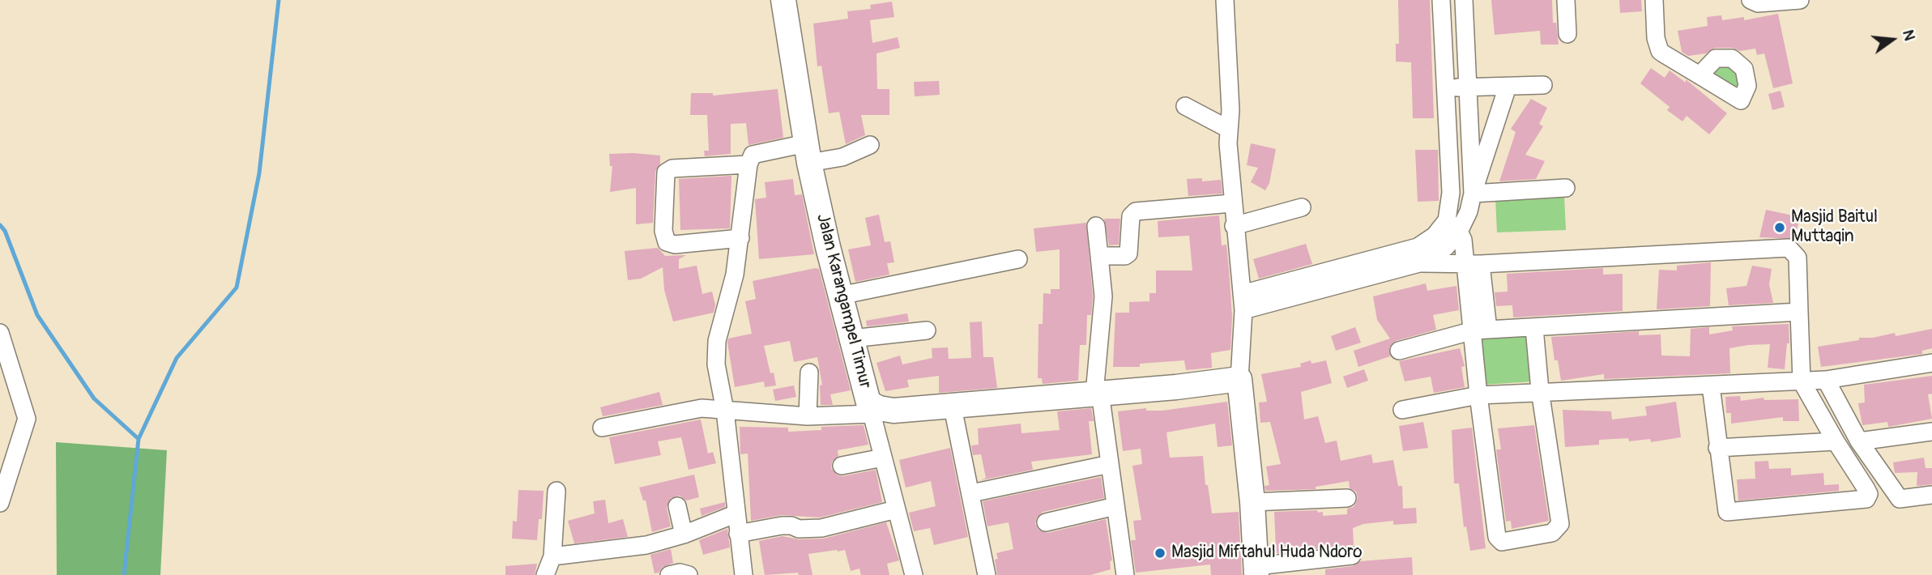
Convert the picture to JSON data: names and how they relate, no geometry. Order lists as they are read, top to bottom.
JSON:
{
  "streets": {
    "street": ["Jalan Karangampel Timur"]
  },
  "places": ["Masjid Baitul Muttaqin", "Masjid Miftahul Huda Ndoro"],
  "north": "right"
}
